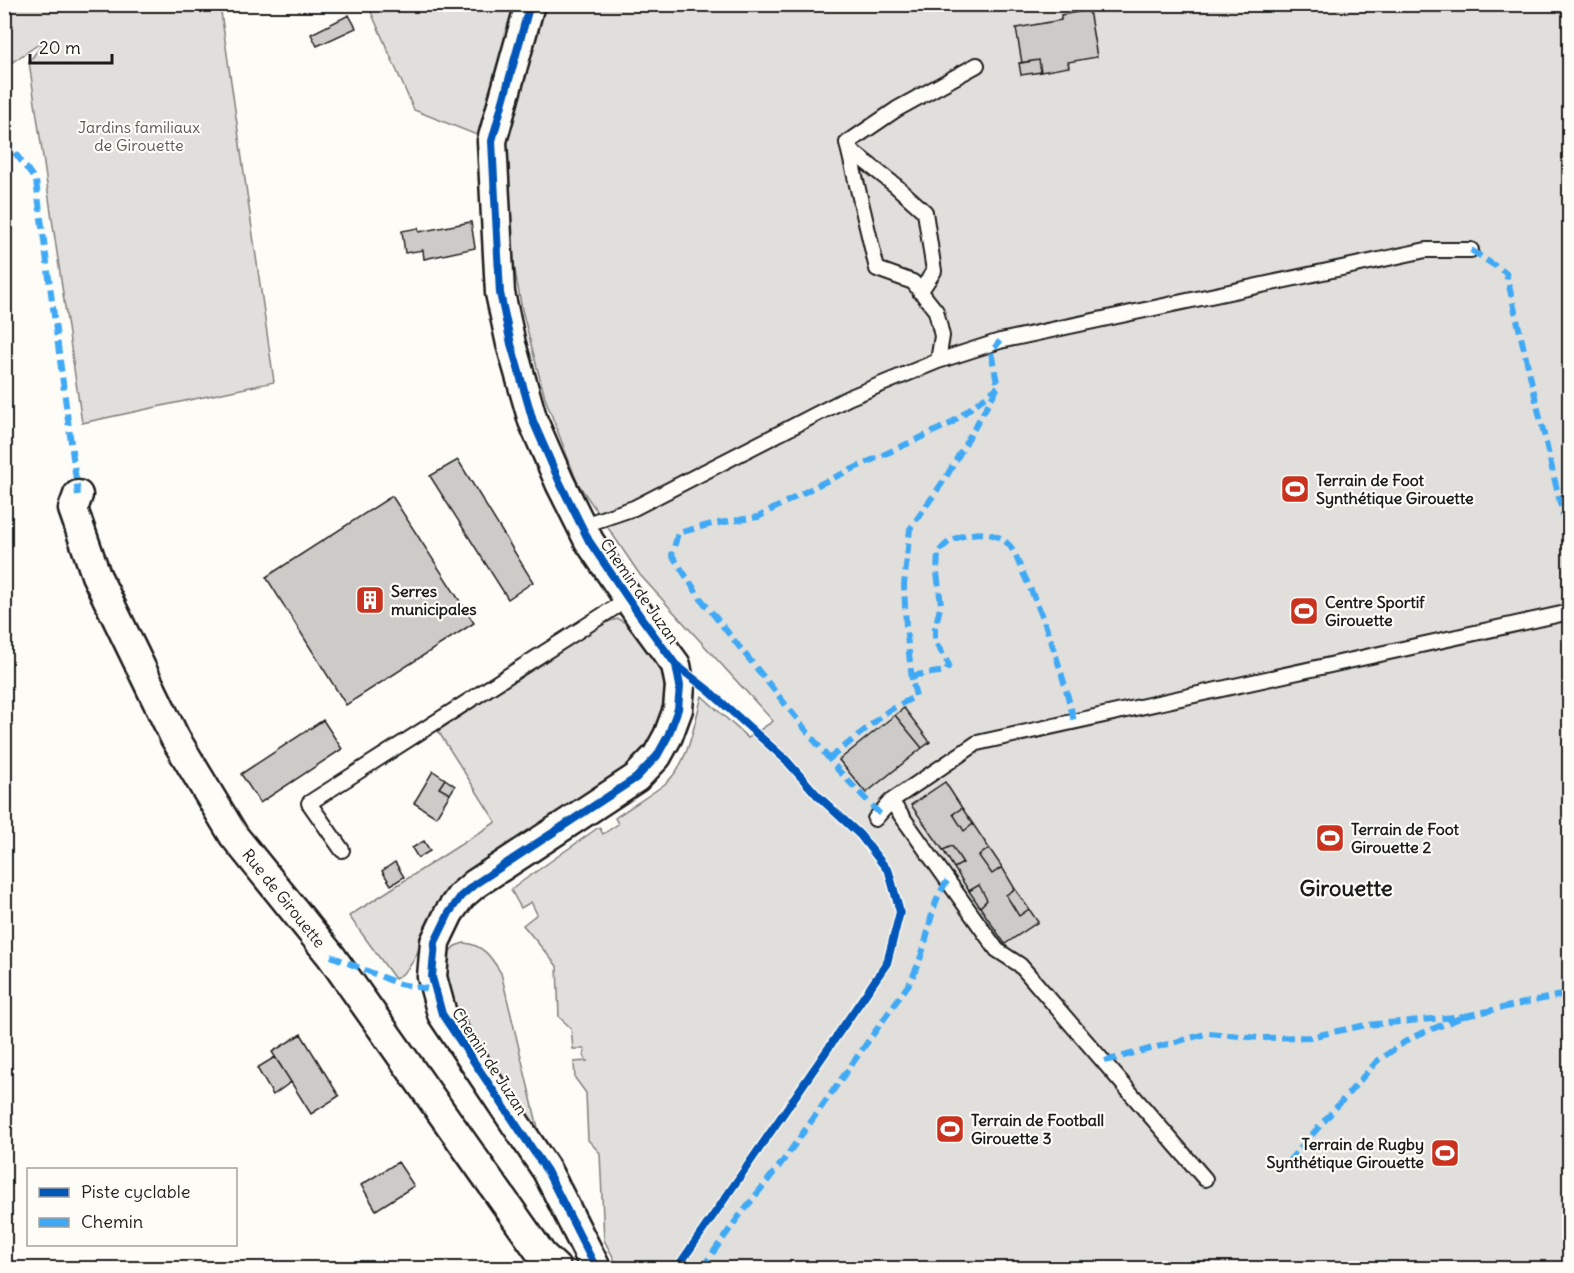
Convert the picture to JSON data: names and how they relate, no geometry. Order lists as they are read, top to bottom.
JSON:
{
  "streets": {
    "street": ["Chemin de Juzan", "Rue de Girouette"]
  },
  "districts": ["Girouette"],
  "parks": ["Jardins familiaux de Girouette"],
  "places": {
    "sports": [
      "Terrain de Foot Synthétique Girouette",
      "Centre Sportif Girouette",
      "Terrain de Foot Girouette 2",
      "Terrain de Football Girouette 3",
      "Terrain de Rugby Synthétique Girouette"
    ],
    "building": ["Serres municipales"]
  },
  "legend": ["Piste cyclable", "Chemin"],
  "scale_bar": "20 m"
}
